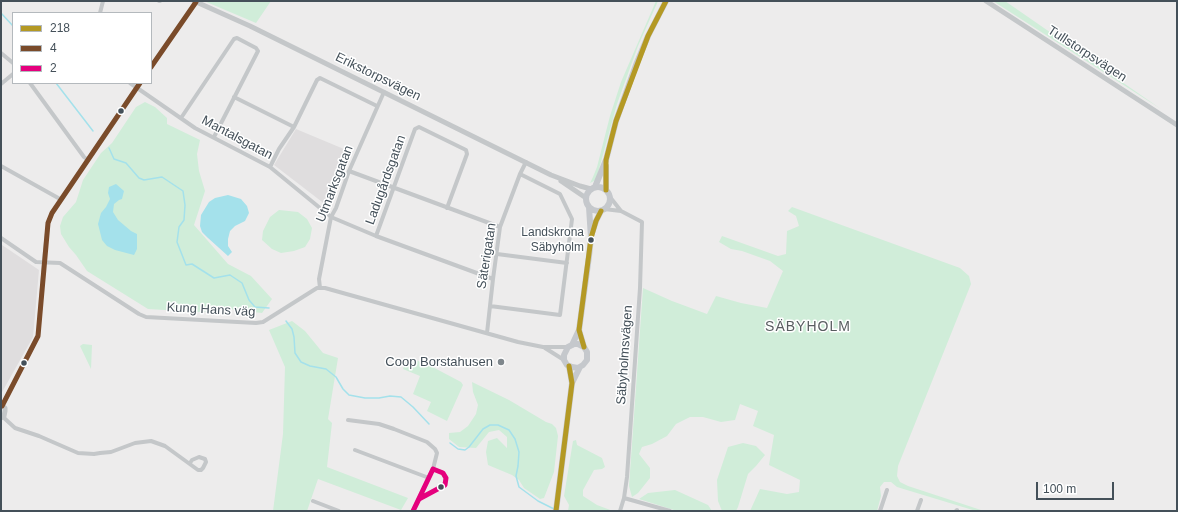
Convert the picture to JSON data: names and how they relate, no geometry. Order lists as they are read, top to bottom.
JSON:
{
  "streets": {
    "street": [
      "Tullstorpsvägen",
      "Erikstorpsvägen",
      "Mantalsgatan",
      "Ladugårdsgatan",
      "Utmarksgatan",
      "Säterigatan",
      "Kung Hans väg",
      "Säbyholmsvägen"
    ]
  },
  "crossings": [
    ["Erikstorpsvägen", "Utmarksgatan"],
    ["Erikstorpsvägen", "Säterigatan"],
    ["Erikstorpsvägen", "Säbyholmsvägen"],
    ["Mantalsgatan", "Ladugårdsgatan"],
    ["Mantalsgatan", "Utmarksgatan"],
    ["Mantalsgatan", "Säterigatan"],
    ["Utmarksgatan", "Kung Hans väg"]
  ],
  "districts": ["SÄBYHOLM"],
  "places": ["Landskrona Säbyholm", "Coop Borstahusen"],
  "lines": ["transit line 218", "transit line 4", "transit line 2"],
  "legend": ["218", "4", "2"],
  "scale_bar": "100 m"
}
